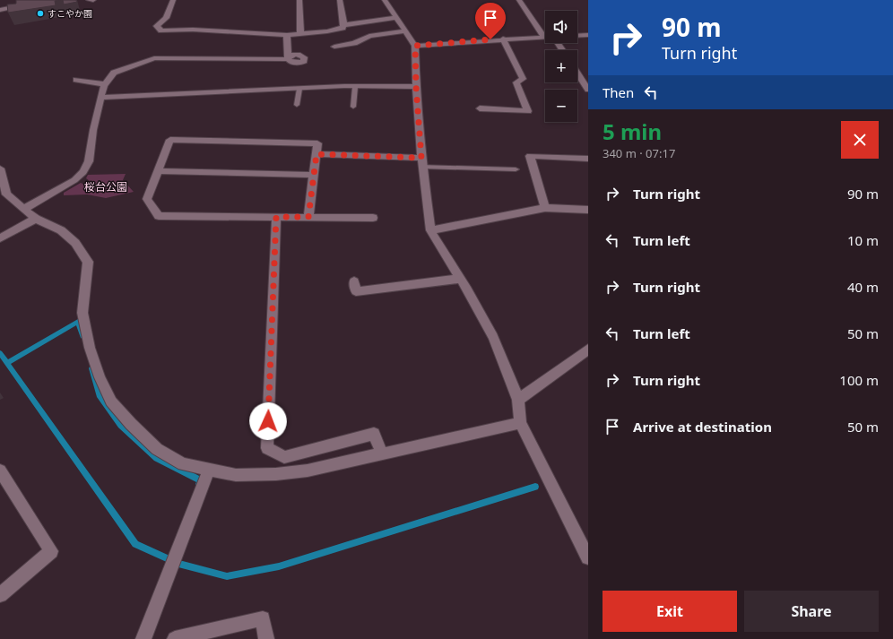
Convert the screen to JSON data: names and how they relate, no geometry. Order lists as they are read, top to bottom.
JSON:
{
  "parks": ["桜台公園"],
  "places": ["すこやか園"],
  "page": {
    "turn": ["90 m", "Turn right"],
    "map_buttons": ["+", "−"],
    "then": "Then",
    "heading": ["5 min", "340 m · 07:17"],
    "list": [
      {
        "name": "Turn right",
        "value": "90 m"
      },
      {
        "name": "Turn left",
        "value": "10 m"
      },
      {
        "name": "Turn right",
        "value": "40 m"
      },
      {
        "name": "Turn left",
        "value": "50 m"
      },
      {
        "name": "Turn right",
        "value": "100 m"
      },
      {
        "name": "Arrive at destination",
        "value": "50 m"
      }
    ],
    "buttons": ["Exit", "Share"]
  }
}
